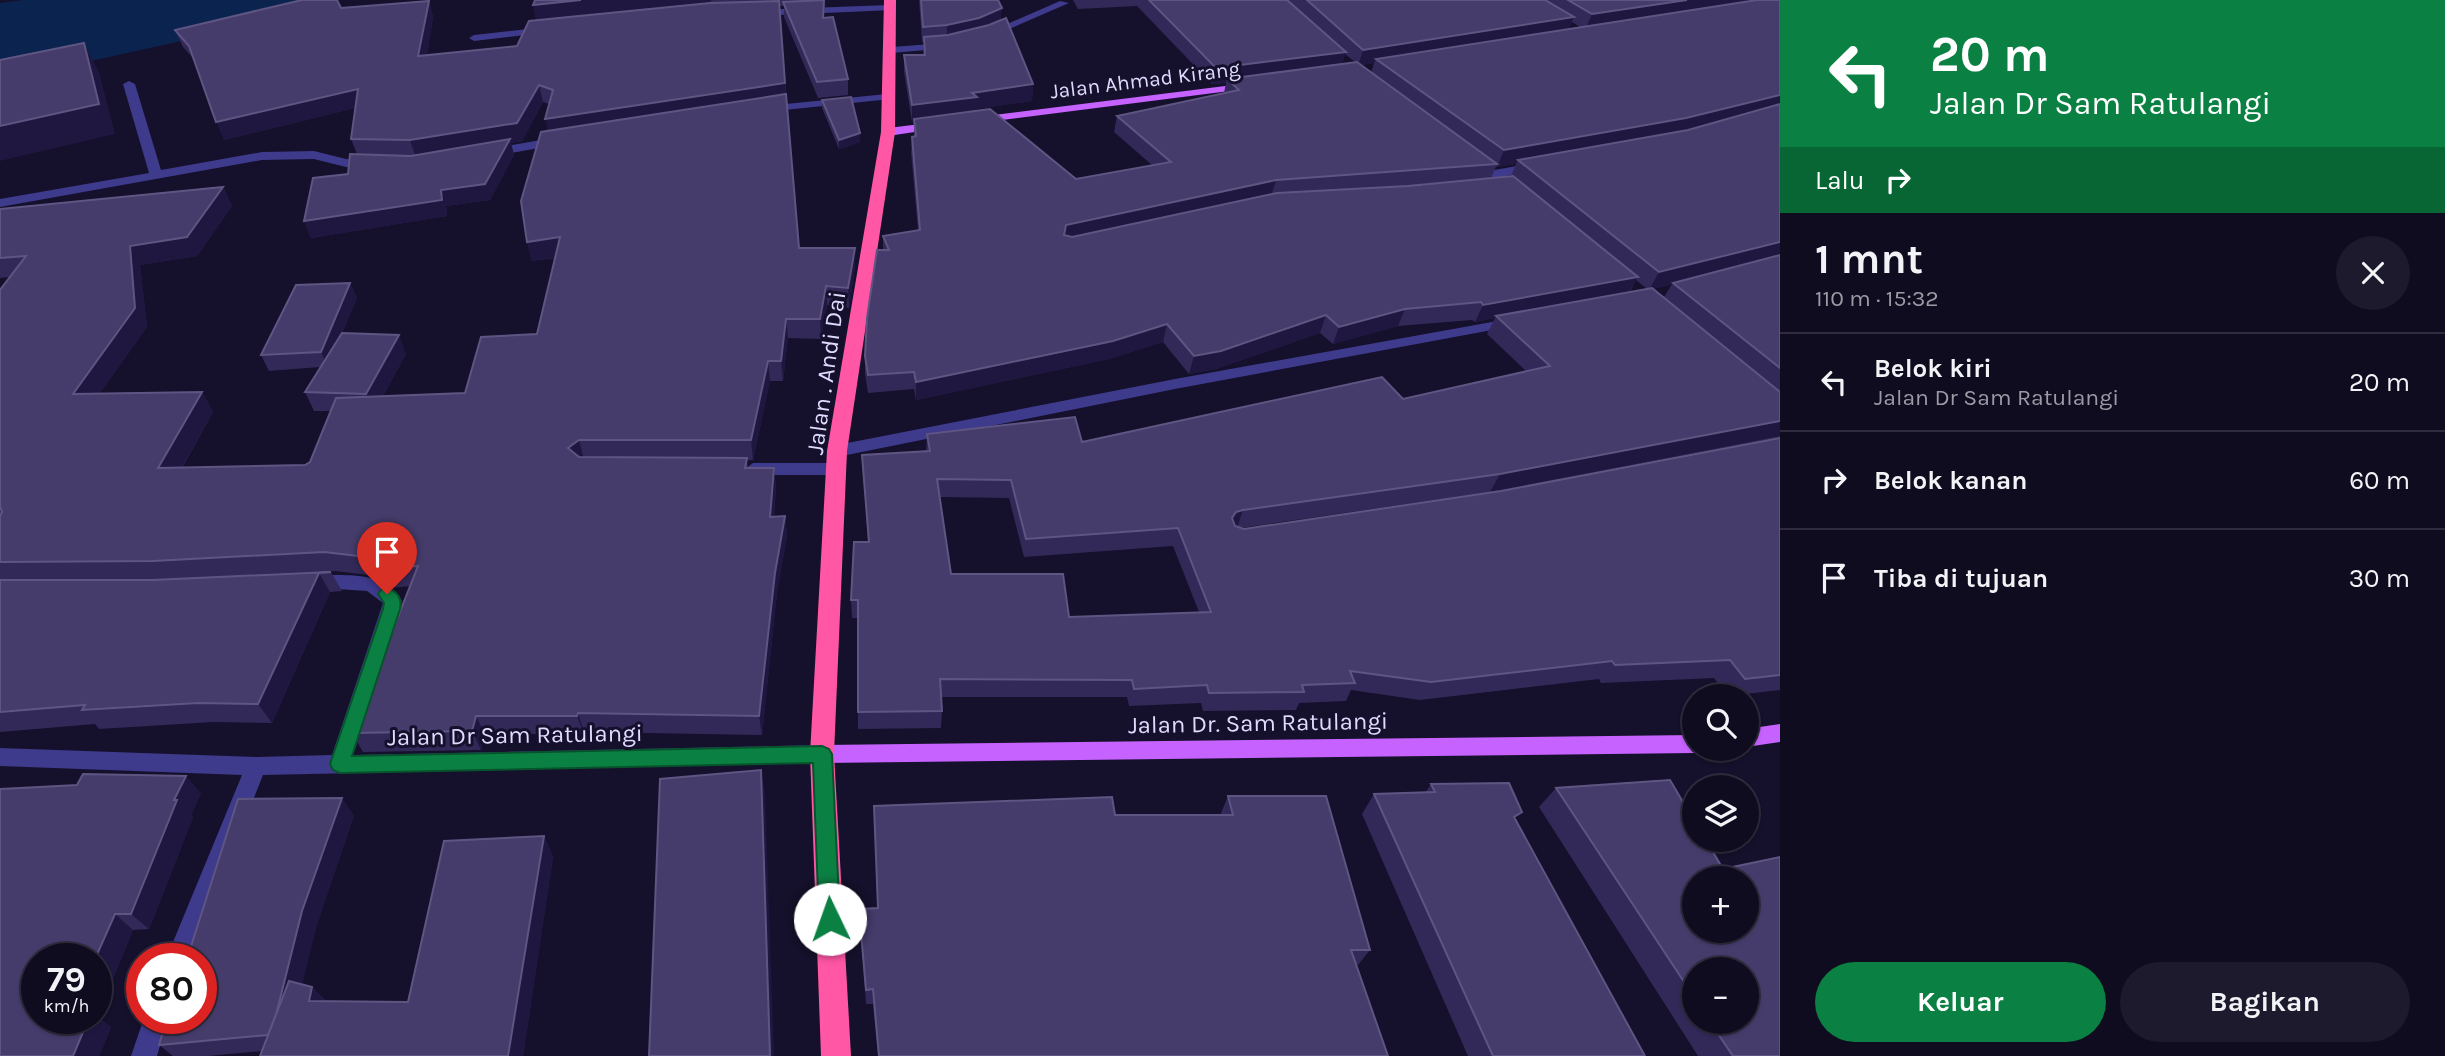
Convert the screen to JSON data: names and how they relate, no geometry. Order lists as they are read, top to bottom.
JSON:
{
  "streets": {
    "highway": ["Jalan . Andi Dai"],
    "main road": ["Jalan Ahmad Kirang", "Jalan Dr. Sam Ratulangi"],
    "street": ["Jalan Dr Sam Ratulangi"]
  },
  "crossings": [
    ["Jalan . Andi Dai", "Jalan Dr. Sam Ratulangi"],
    ["Jalan . Andi Dai", "Jalan Dr Sam Ratulangi"],
    ["Jalan Dr. Sam Ratulangi", "Jalan Dr Sam Ratulangi"]
  ],
  "page": {
    "turn": ["20 m", "Jalan Dr Sam Ratulangi"],
    "then": "Lalu",
    "heading": ["1 mnt", "110 m · 15:32"],
    "list": [
      {
        "name": "Belok kiri",
        "note": "Jalan Dr Sam Ratulangi",
        "value": "20 m"
      },
      {
        "name": "Belok kanan",
        "value": "60 m"
      },
      {
        "name": "Tiba di tujuan",
        "value": "30 m"
      }
    ],
    "map_buttons": ["+", "−"],
    "speed": "79 km/h",
    "limit": "80",
    "buttons": ["Keluar", "Bagikan"]
  }
}
